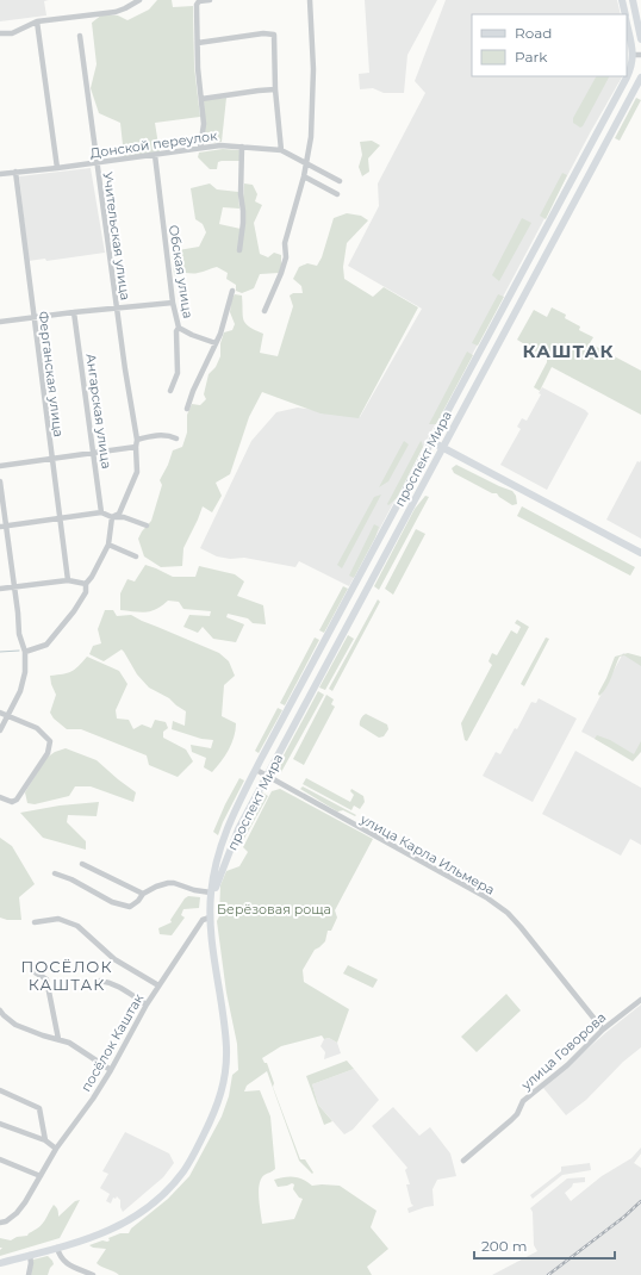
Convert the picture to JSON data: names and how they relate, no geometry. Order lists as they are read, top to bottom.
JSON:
{
  "streets": {
    "main road": ["проспект Мира"],
    "street": [
      "Донской переулок",
      "Учительская улица",
      "Обская улица",
      "Ферганская улица",
      "Ангарская улица",
      "улица Карла Ильмера",
      "посёлок Каштак",
      "улица Говорова"
    ]
  },
  "crossings": [
    ["Донской переулок", "Учительская улица"],
    ["Донской переулок", "Обская улица"],
    ["Донской переулок", "Ферганская улица"],
    ["проспект Мира", "улица Карла Ильмера"],
    ["проспект Мира", "посёлок Каштак"],
    ["улица Карла Ильмера", "улица Говорова"]
  ],
  "districts": ["КАШТАК", "ПОСЁЛОК КАШТАК"],
  "parks": ["Берёзовая роща"],
  "legend": ["Road", "Park"],
  "scale_bar": "200 m"
}
